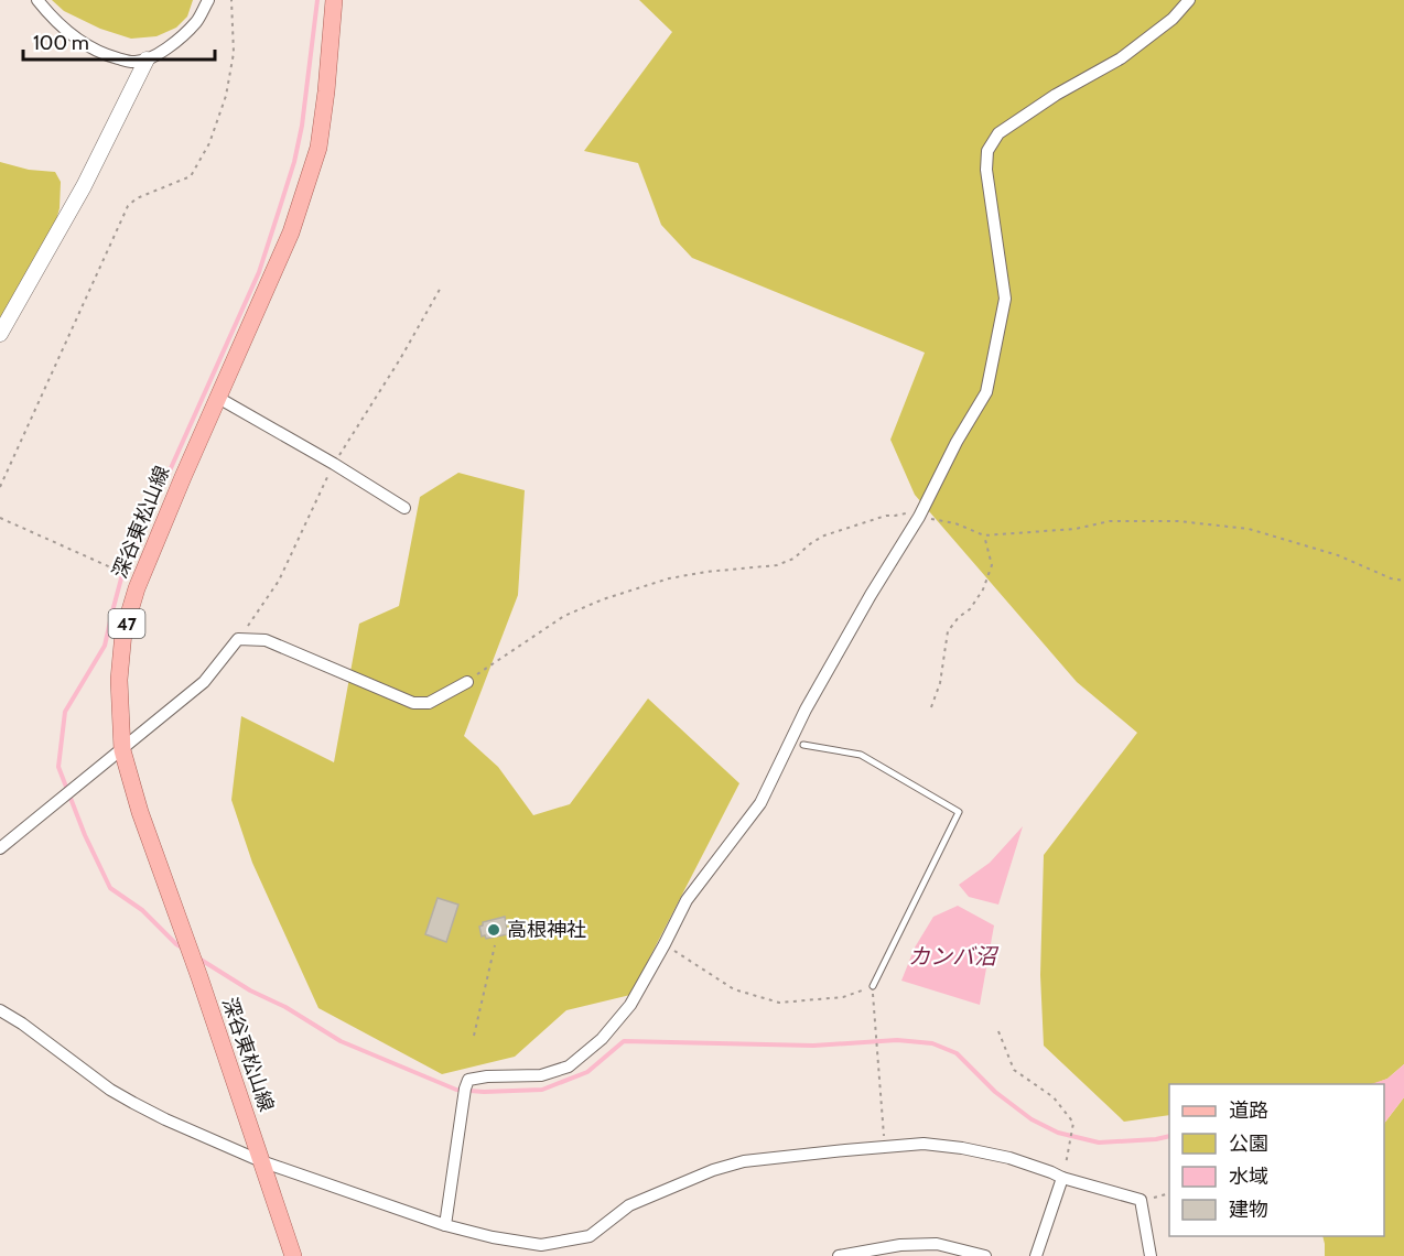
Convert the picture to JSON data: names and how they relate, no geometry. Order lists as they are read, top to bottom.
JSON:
{
  "streets": {
    "main road": ["深谷東松山線", "47"]
  },
  "water": ["カンバ沼"],
  "places": ["高根神社"],
  "legend": [
    "道路",
    "公園",
    "水域",
    "建物"
  ],
  "scale_bar": "100 m"
}
